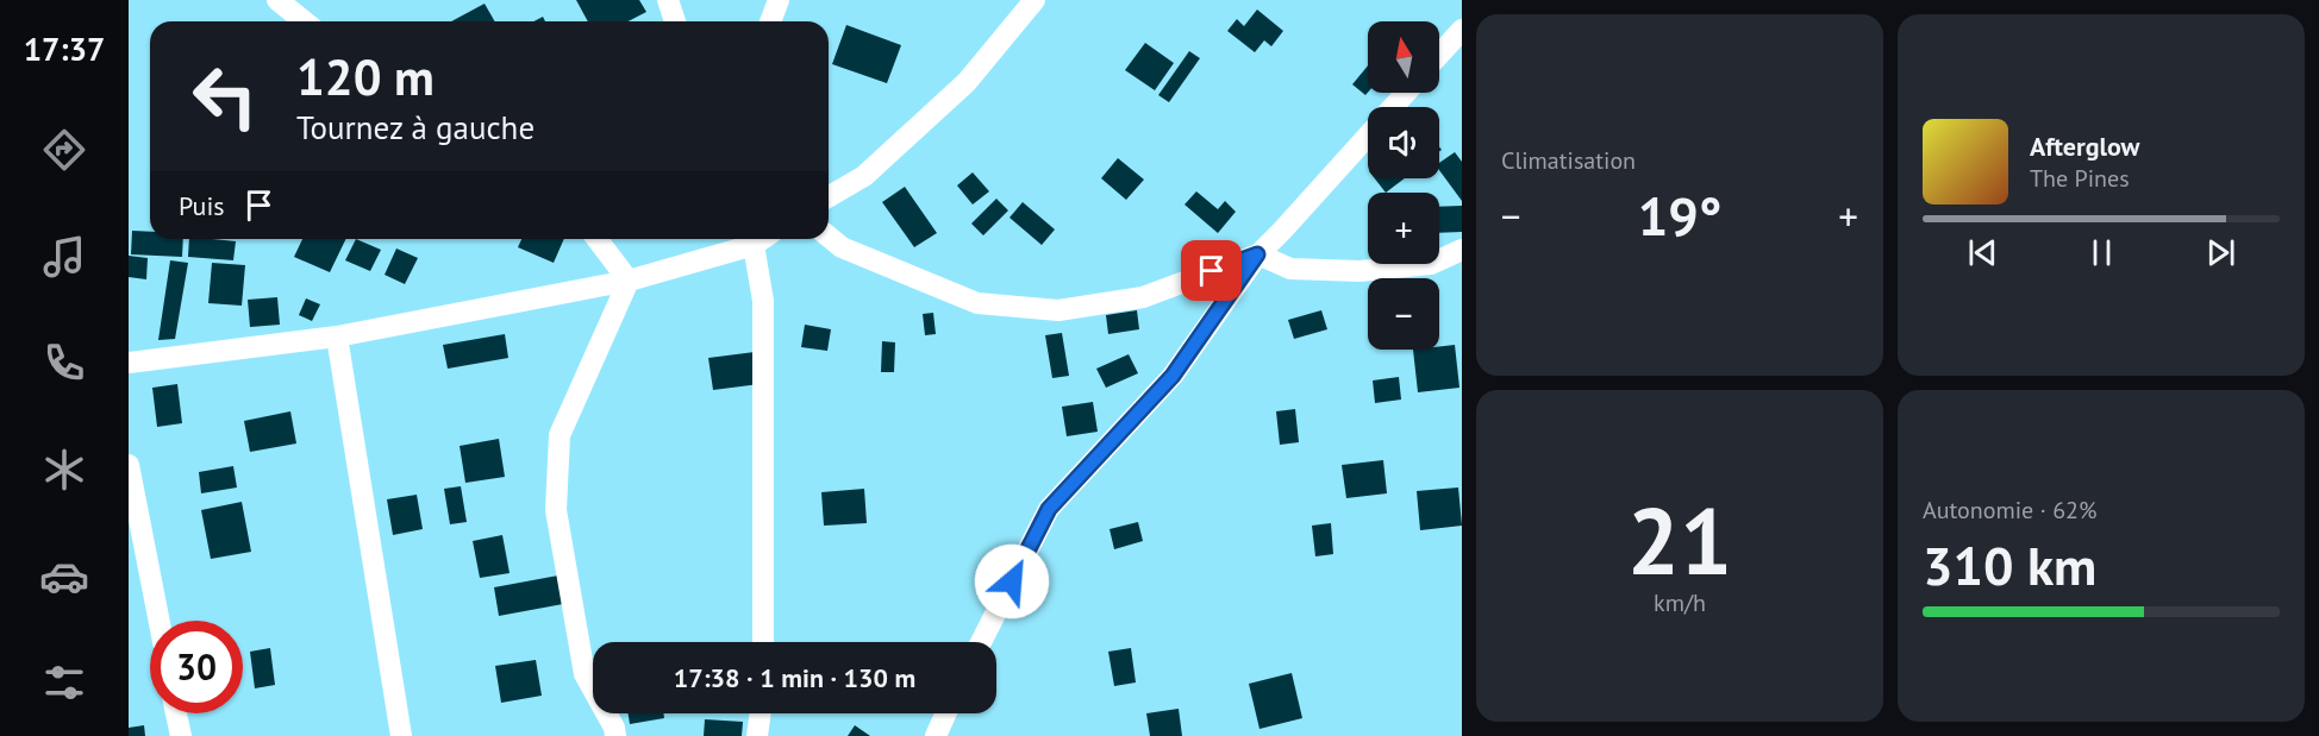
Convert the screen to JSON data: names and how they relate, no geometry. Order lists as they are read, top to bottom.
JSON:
{
  "north": "top",
  "page": {
    "tabs": "17:37",
    "tile": [
      "Climatisation",
      ["21", "km/h"],
      ["Autonomie · 62%", "310 km"]
    ],
    "map_buttons": ["+", "−"],
    "turn": ["120 m", "Tournez à gauche"],
    "song": ["Afterglow", "The Pines"],
    "then": "Puis",
    "heat": ["−", "19°", "+"],
    "limit": "30",
    "trip": "17:38 · 1 min · 130 m"
  }
}
